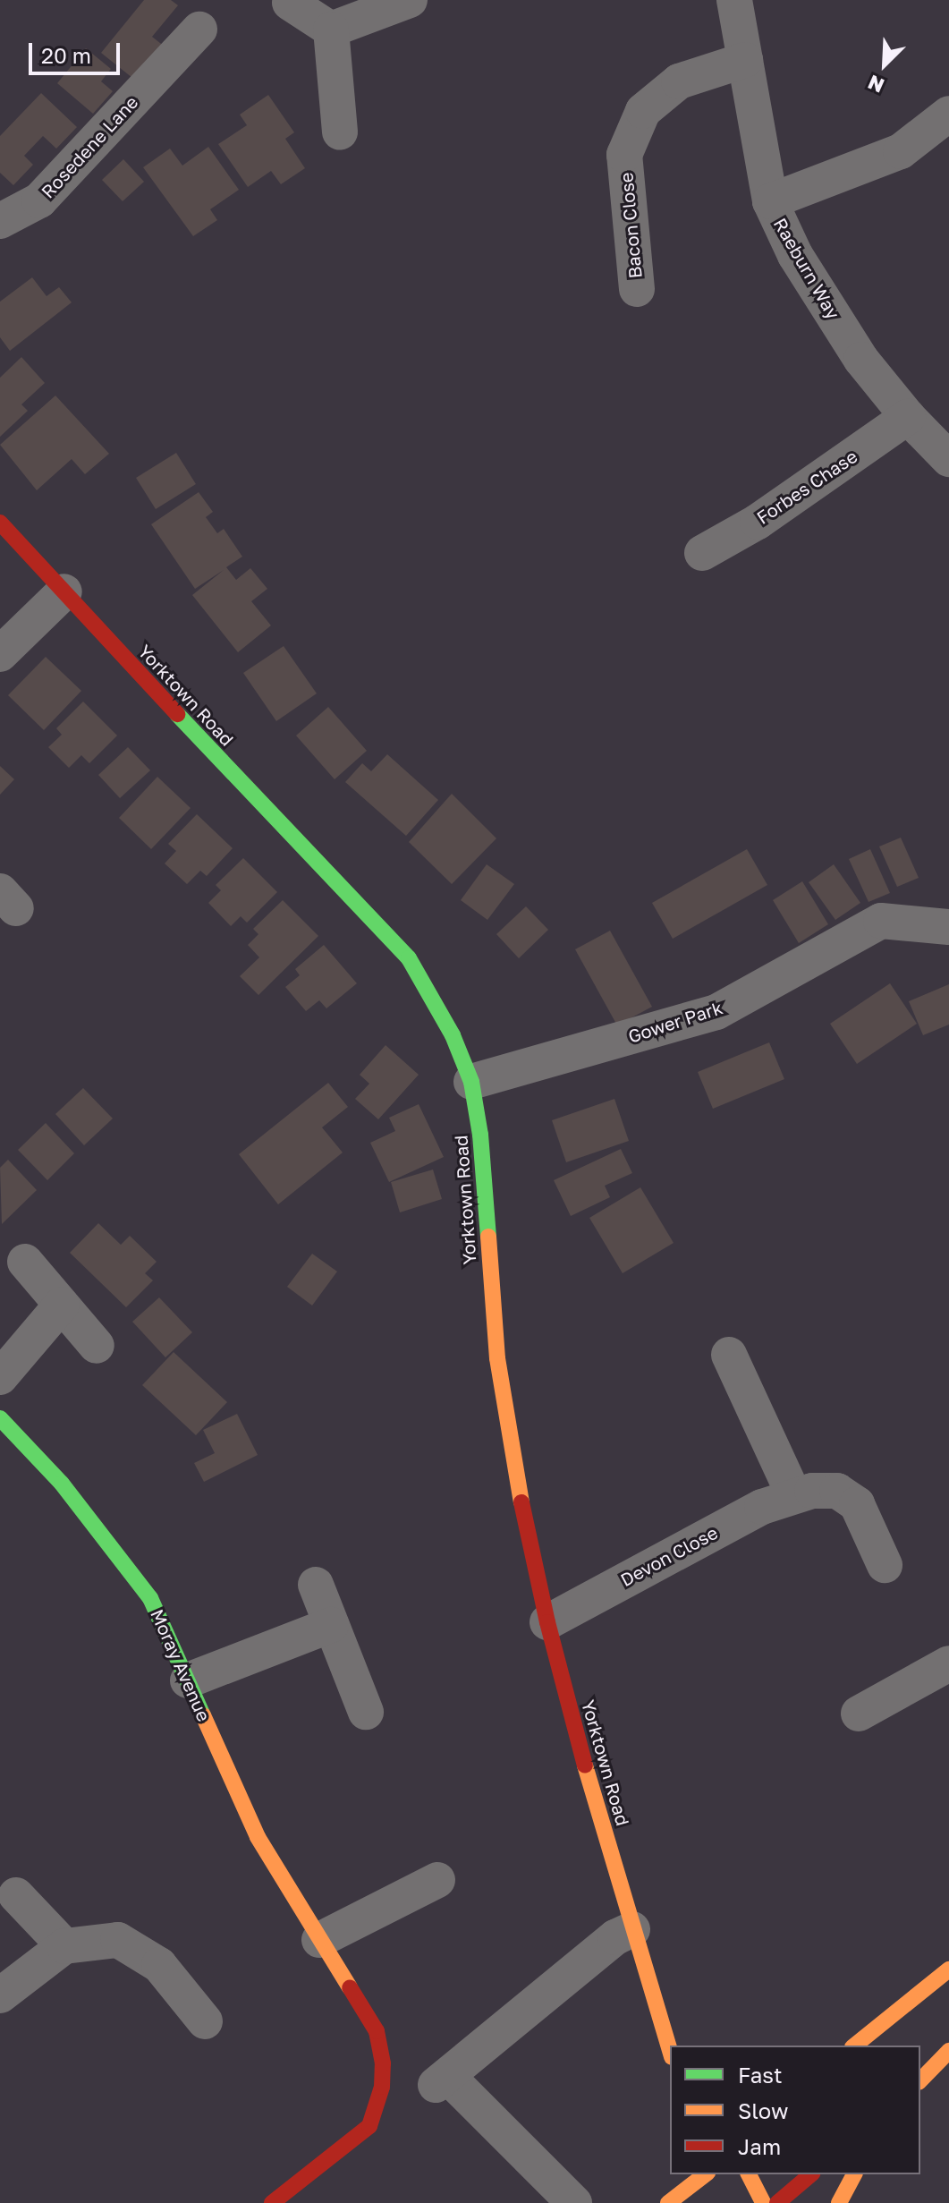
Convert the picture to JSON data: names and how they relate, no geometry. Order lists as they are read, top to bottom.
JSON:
{
  "streets": {
    "street": [
      "Rosedene Lane",
      "Bacon Close",
      "Raeburn Way",
      "Forbes Chase",
      "Yorktown Road",
      "Gower Park",
      "Devon Close",
      "Moray Avenue"
    ]
  },
  "crossings": [
    ["Bacon Close", "Raeburn Way"],
    ["Raeburn Way", "Forbes Chase"],
    ["Yorktown Road", "Gower Park"],
    ["Yorktown Road", "Devon Close"]
  ],
  "legend": ["Fast", "Slow", "Jam"],
  "scale_bar": "20 m",
  "north": "bottom left"
}
